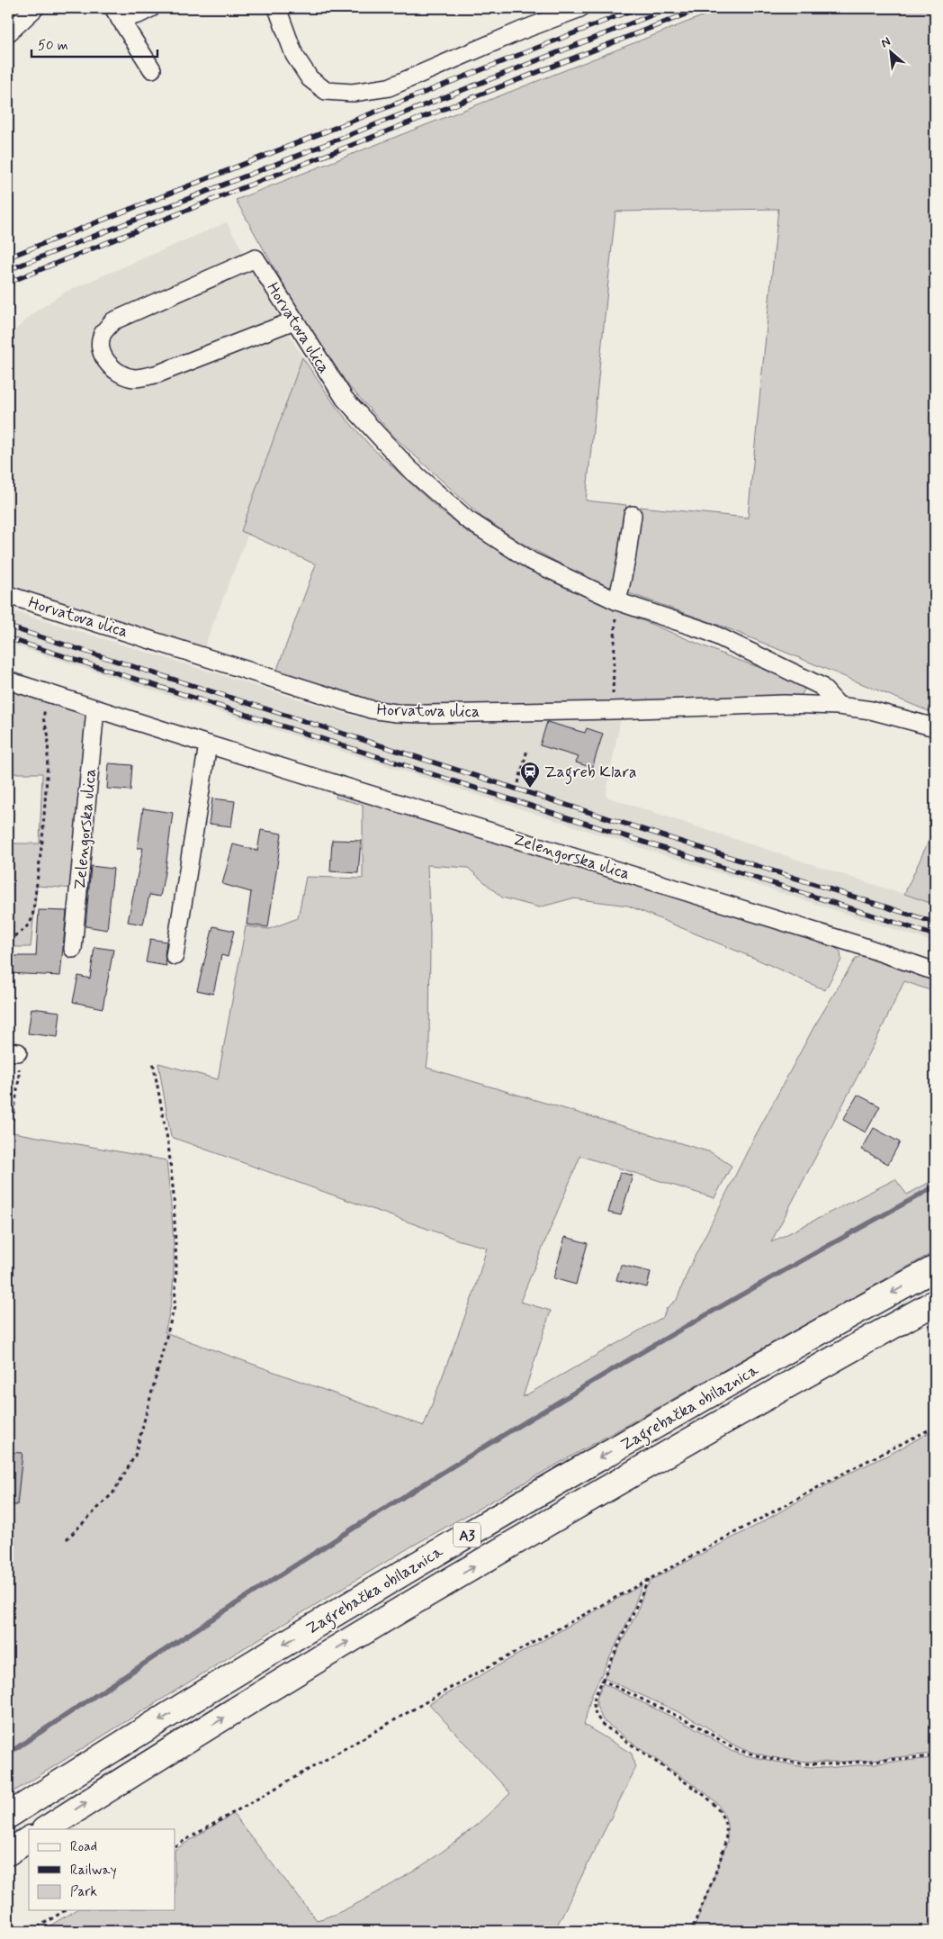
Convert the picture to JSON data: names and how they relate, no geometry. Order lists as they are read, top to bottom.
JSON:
{
  "streets": {
    "highway": ["Zagrebačka obilaznica", "A3"],
    "street": ["Horvatova ulica", "Zelengorska ulica"]
  },
  "places": {
    "station": ["Zagreb Klara"]
  },
  "legend": ["Road", "Railway", "Park"],
  "scale_bar": "50 m",
  "north": "top left"
}
